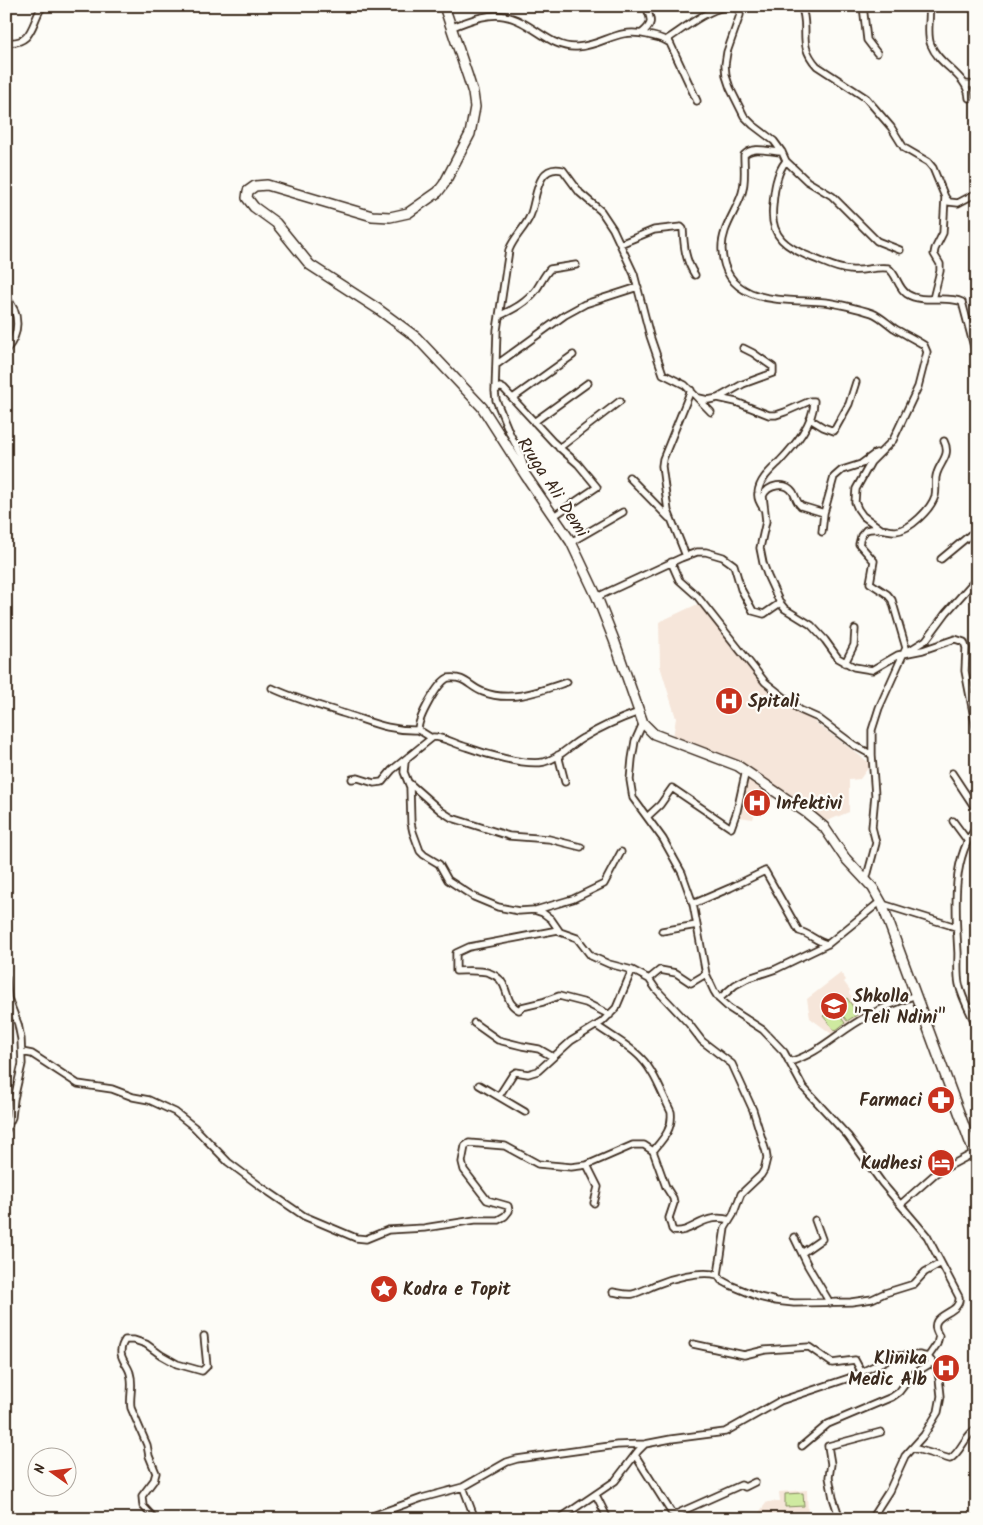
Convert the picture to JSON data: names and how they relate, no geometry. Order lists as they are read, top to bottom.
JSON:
{
  "streets": {
    "main road": ["Rruga Ali Demi"]
  },
  "places": {
    "hospital": ["Spitali", "Infektivi", "Klinika Medic Alb"],
    "school or university": ["Shkolla \"Teli Ndini\""],
    "pharmacy": ["Farmaci"],
    "hotel": ["Kudhesi"],
    "place": ["Kodra e Topit"]
  },
  "north": "left"
}
